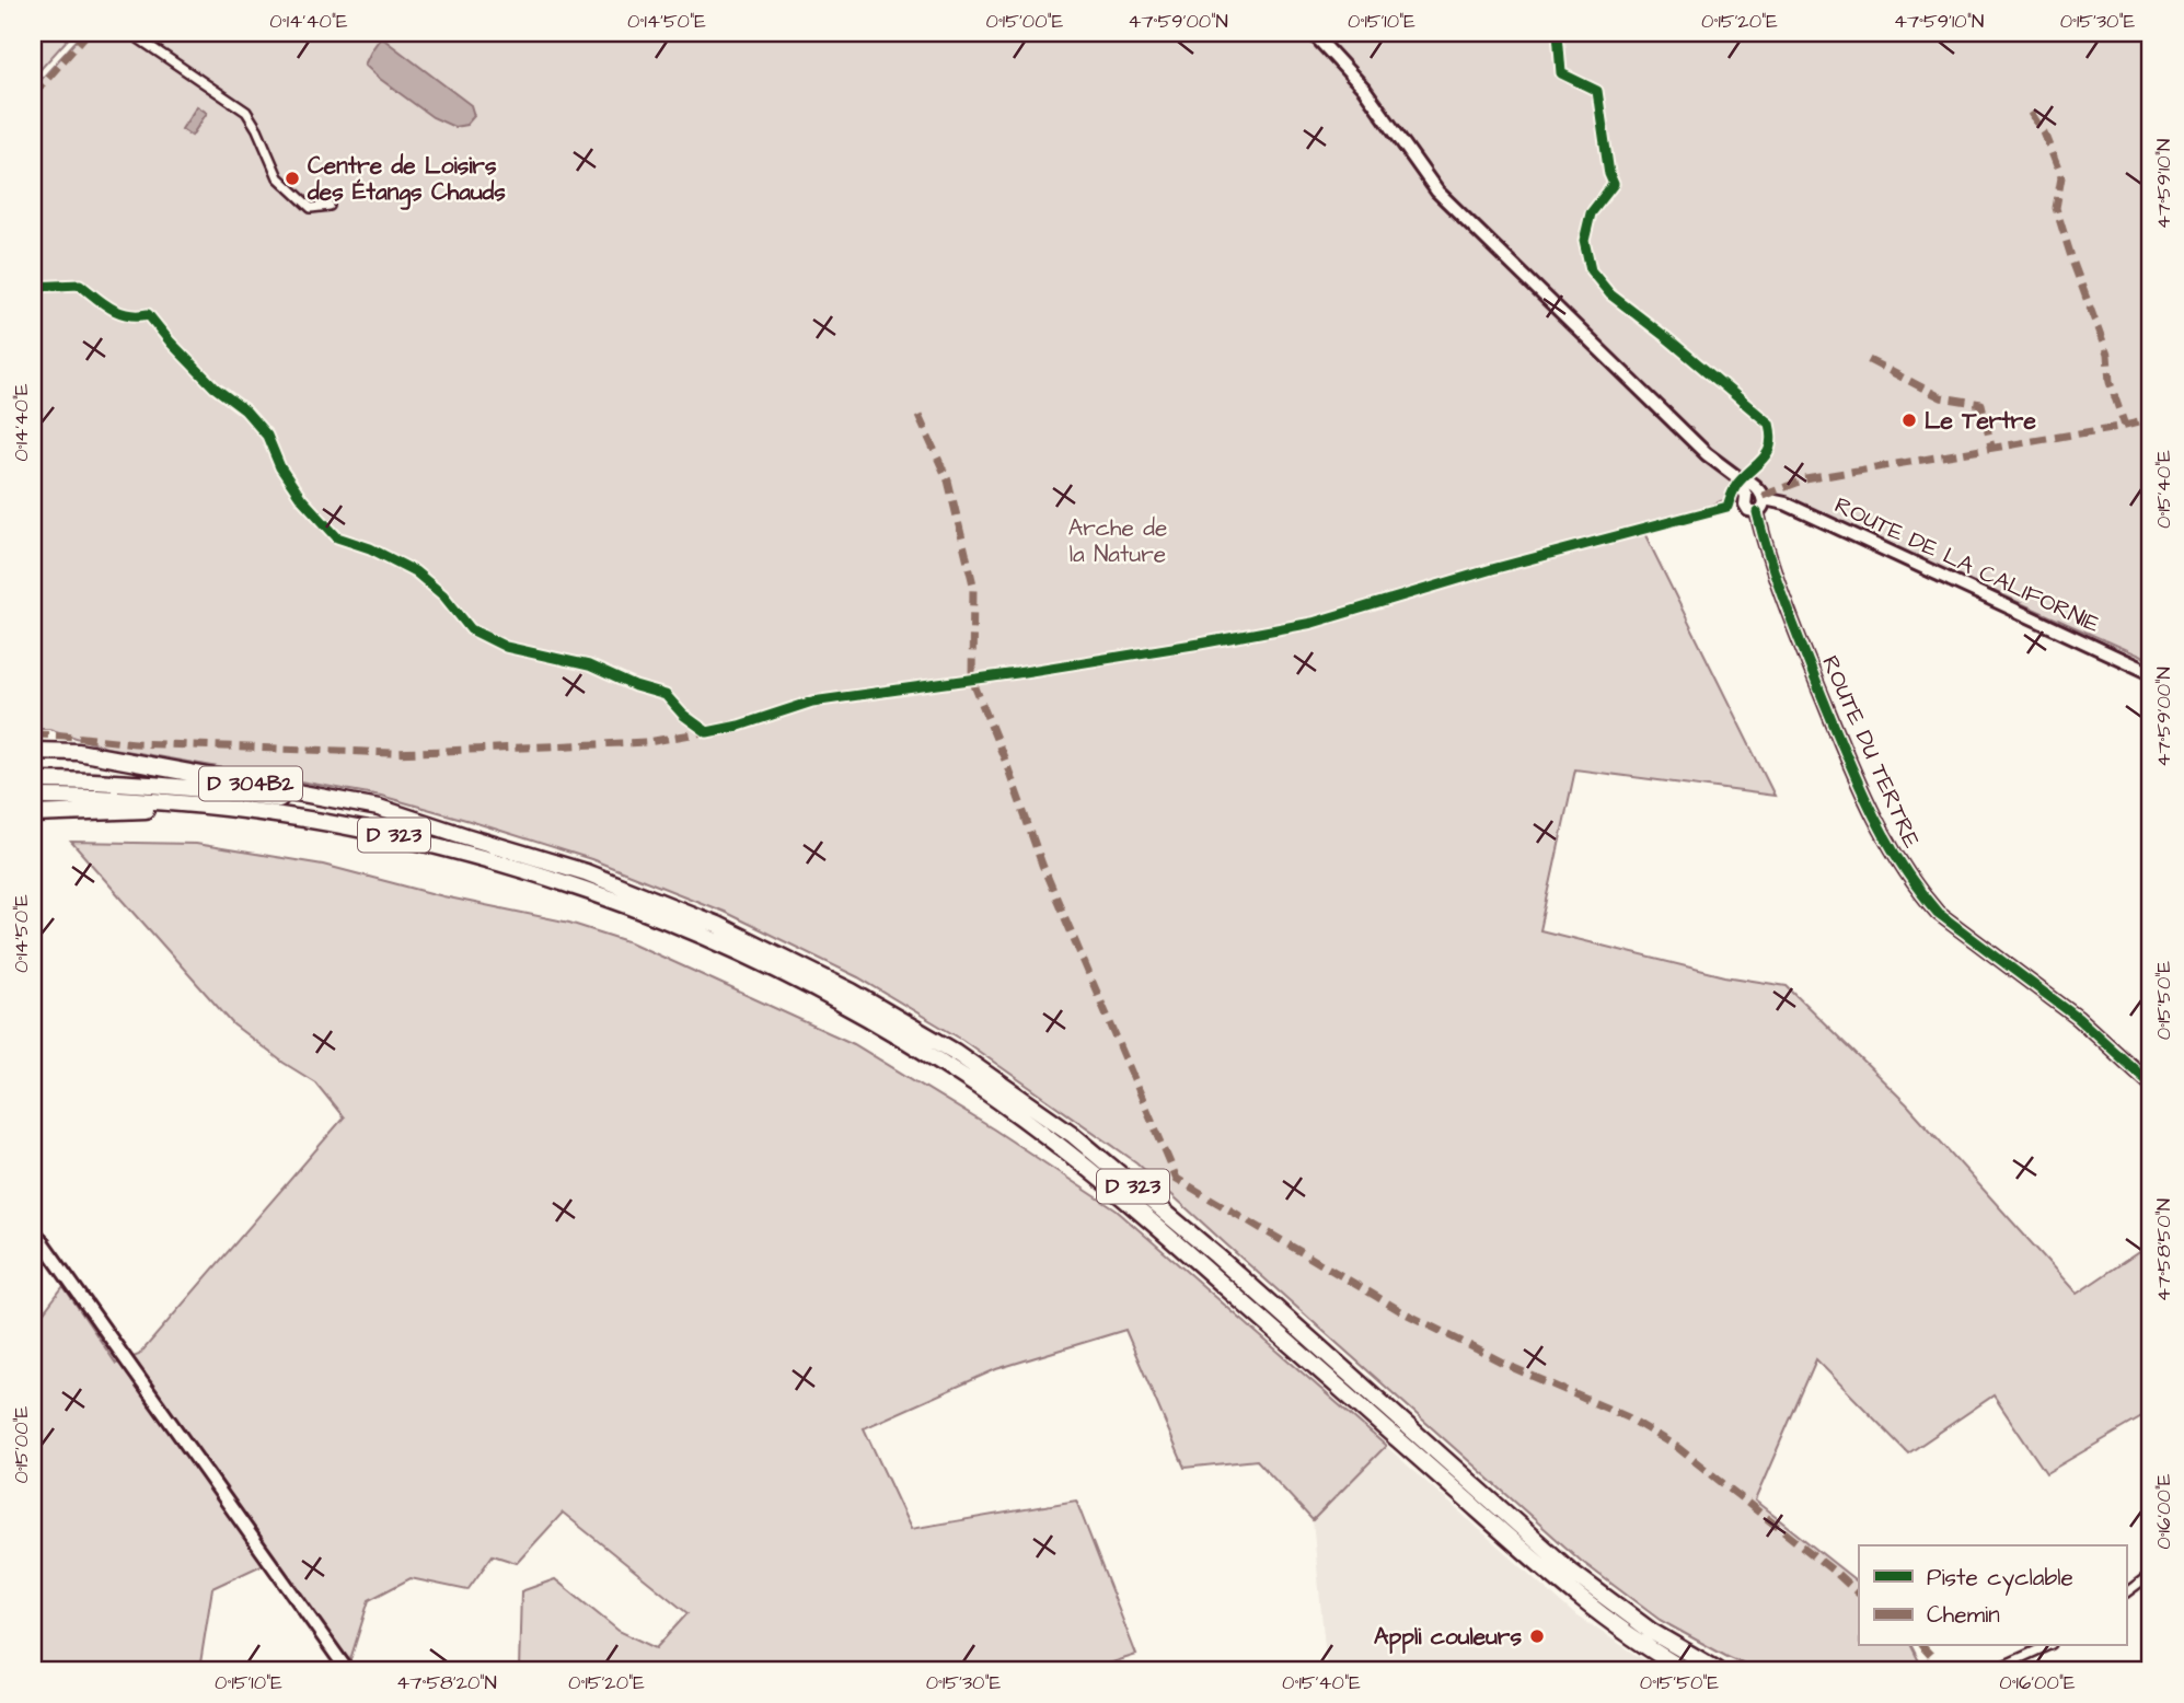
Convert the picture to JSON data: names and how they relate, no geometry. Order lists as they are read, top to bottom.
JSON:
{
  "streets": {
    "highway": ["D 304B2", "D 323"],
    "street": ["ROUTE DE LA CALIFORNIE", "ROUTE DU TERTRE"]
  },
  "crossings": [
    ["ROUTE DE LA CALIFORNIE", "ROUTE DU TERTRE"],
    ["D 304B2", "D 323"]
  ],
  "parks": ["Arche de la Nature"],
  "places": ["Centre de Loisirs des Étangs Chauds", "Le Tertre", "Appli couleurs"],
  "legend": ["Piste cyclable", "Chemin"],
  "coordinates": [
    "0°14'40\"E",
    "0°14'50\"E",
    "0°15'00\"E",
    "47°59'00\"N",
    "0°15'10\"E",
    "0°15'20\"E",
    "47°59'10\"N",
    "0°15'30\"E",
    "0°15'40\"E",
    "0°15'50\"E",
    "47°58'50\"N",
    "0°16'00\"E",
    "47°58'20\"N"
  ]
}
